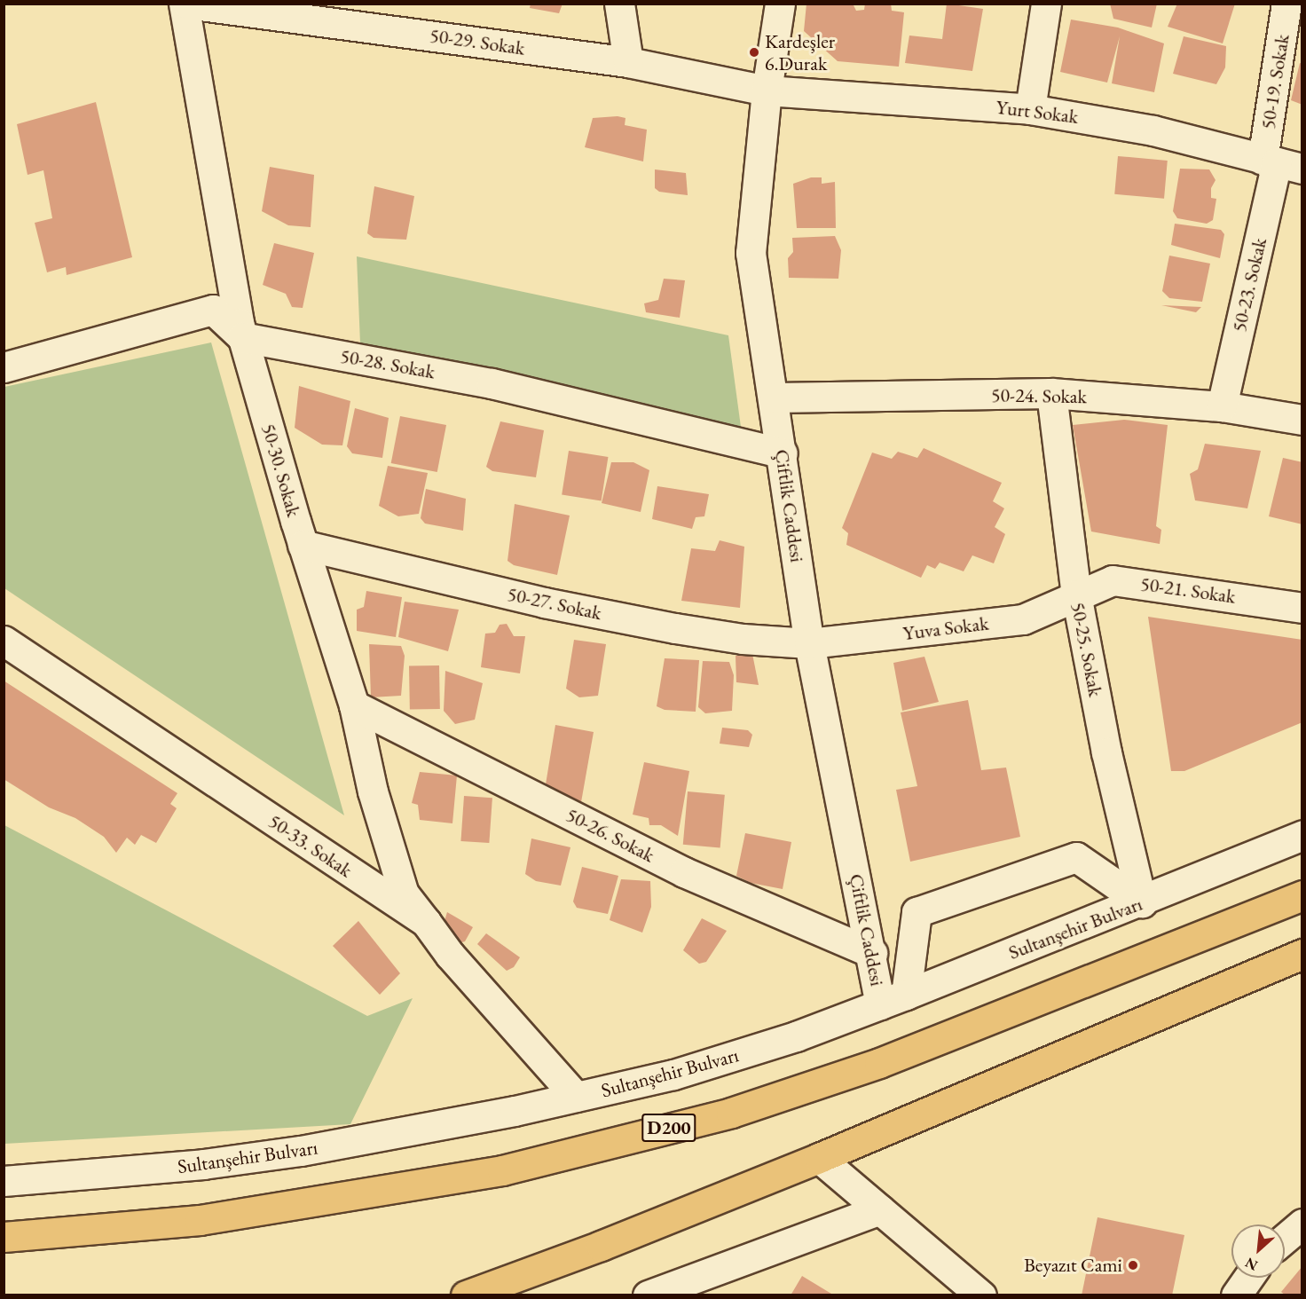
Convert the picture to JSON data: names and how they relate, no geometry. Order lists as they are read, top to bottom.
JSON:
{
  "streets": {
    "highway": ["D200"],
    "street": [
      "50-29. Sokak",
      "50-19. Sokak",
      "Yurt Sokak",
      "50-23. Sokak",
      "50-28. Sokak",
      "50-24. Sokak",
      "50-30. Sokak",
      "Çiftlik Caddesi",
      "50-21. Sokak",
      "50-27. Sokak",
      "Yuva Sokak",
      "50-25. Sokak",
      "50-26. Sokak",
      "50-33. Sokak",
      "Sultanşehir Bulvarı"
    ]
  },
  "crossings": [
    ["50-29. Sokak", "Yurt Sokak"],
    ["50-29. Sokak", "50-30. Sokak"],
    ["50-29. Sokak", "Çiftlik Caddesi"],
    ["50-19. Sokak", "Yurt Sokak"],
    ["50-19. Sokak", "50-23. Sokak"],
    ["Yurt Sokak", "50-23. Sokak"],
    ["Yurt Sokak", "Çiftlik Caddesi"],
    ["50-23. Sokak", "50-24. Sokak"],
    ["50-28. Sokak", "50-30. Sokak"],
    ["50-28. Sokak", "Çiftlik Caddesi"],
    ["50-24. Sokak", "Çiftlik Caddesi"],
    ["50-24. Sokak", "50-25. Sokak"],
    ["50-30. Sokak", "50-27. Sokak"],
    ["50-30. Sokak", "50-26. Sokak"],
    ["50-30. Sokak", "50-33. Sokak"],
    ["Çiftlik Caddesi", "50-27. Sokak"],
    ["Çiftlik Caddesi", "Yuva Sokak"],
    ["Çiftlik Caddesi", "50-26. Sokak"],
    ["Çiftlik Caddesi", "Sultanşehir Bulvarı"],
    ["50-21. Sokak", "Yuva Sokak"],
    ["50-21. Sokak", "50-25. Sokak"],
    ["50-27. Sokak", "Yuva Sokak"],
    ["Yuva Sokak", "50-25. Sokak"],
    ["50-25. Sokak", "Sultanşehir Bulvarı"],
    ["50-33. Sokak", "Sultanşehir Bulvarı"]
  ],
  "places": ["Kardeşler 6.Durak", "Beyazıt Cami"],
  "north": "bottom left"
}
